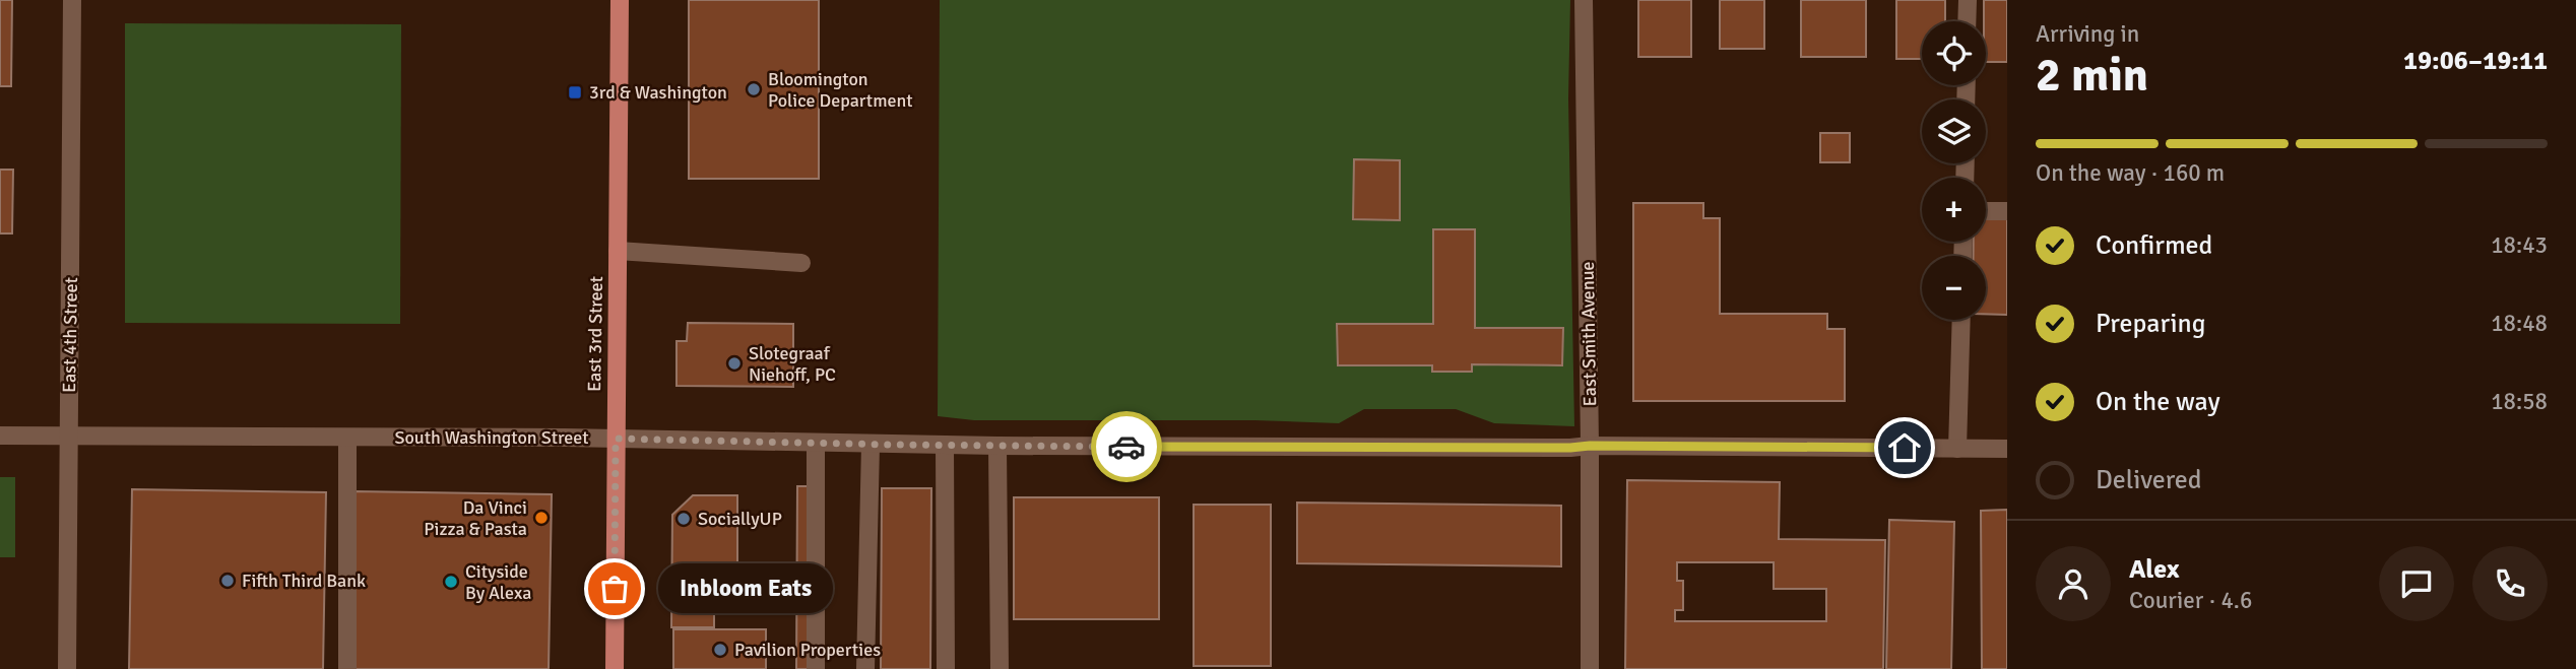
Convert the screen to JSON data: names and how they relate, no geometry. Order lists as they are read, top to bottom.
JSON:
{
  "streets": {
    "main road": ["East 3rd Street"],
    "street": ["East Smith Avenue", "East 4th Street", "South Washington Street"]
  },
  "crossings": [
    ["East 3rd Street", "South Washington Street"],
    ["East Smith Avenue", "South Washington Street"],
    ["East 4th Street", "South Washington Street"]
  ],
  "places": {
    "other": [
      "Bloomington Police Department",
      "Slotegraaf Niehoff, PC",
      "Da Vinci Pizza & Pasta",
      "SociallyUP",
      "Fifth Third Bank",
      "Cityside By Alexa",
      "Inbloom Eats",
      "Pavilion Properties"
    ],
    "transit": ["3rd & Washington"]
  },
  "page": {
    "heading": ["2 min", "Arriving in", "19:06–19:11"],
    "panel": ["Alex", "Courier · 4.6"],
    "map_buttons": ["+", "−"],
    "bar": "On the way · 160 m",
    "list": [
      ["Confirmed", "18:43"],
      ["Preparing", "18:48"],
      ["On the way", "18:58"],
      "Delivered"
    ],
    "bubble": "Inbloom Eats"
  }
}
